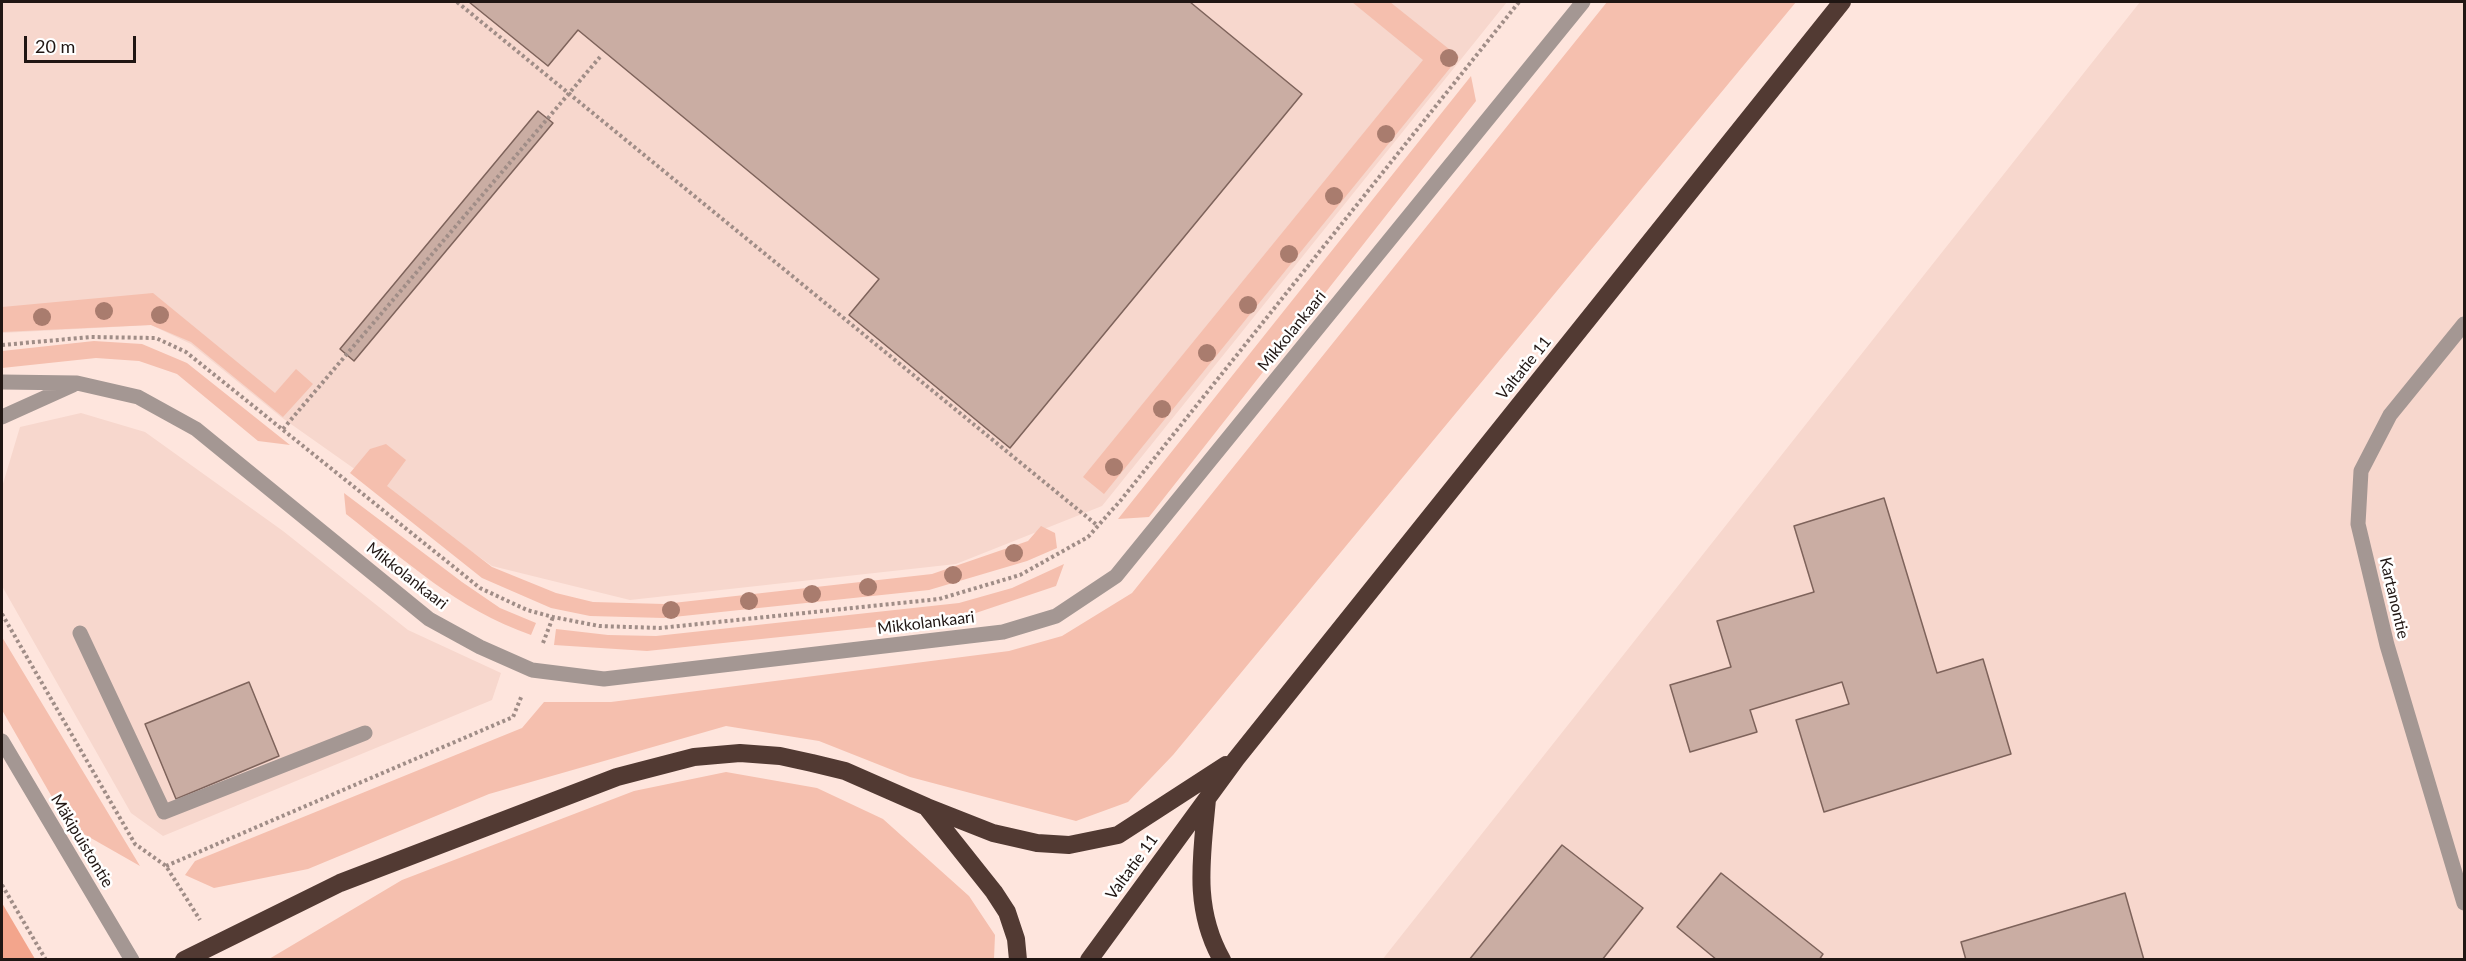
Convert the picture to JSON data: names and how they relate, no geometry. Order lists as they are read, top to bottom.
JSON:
{
  "streets": {
    "highway": ["Valtatie 11"],
    "street": ["Mikkolankaari", "Kartanontie", "Mäkipuistontie"]
  },
  "scale_bar": "20 m"
}
